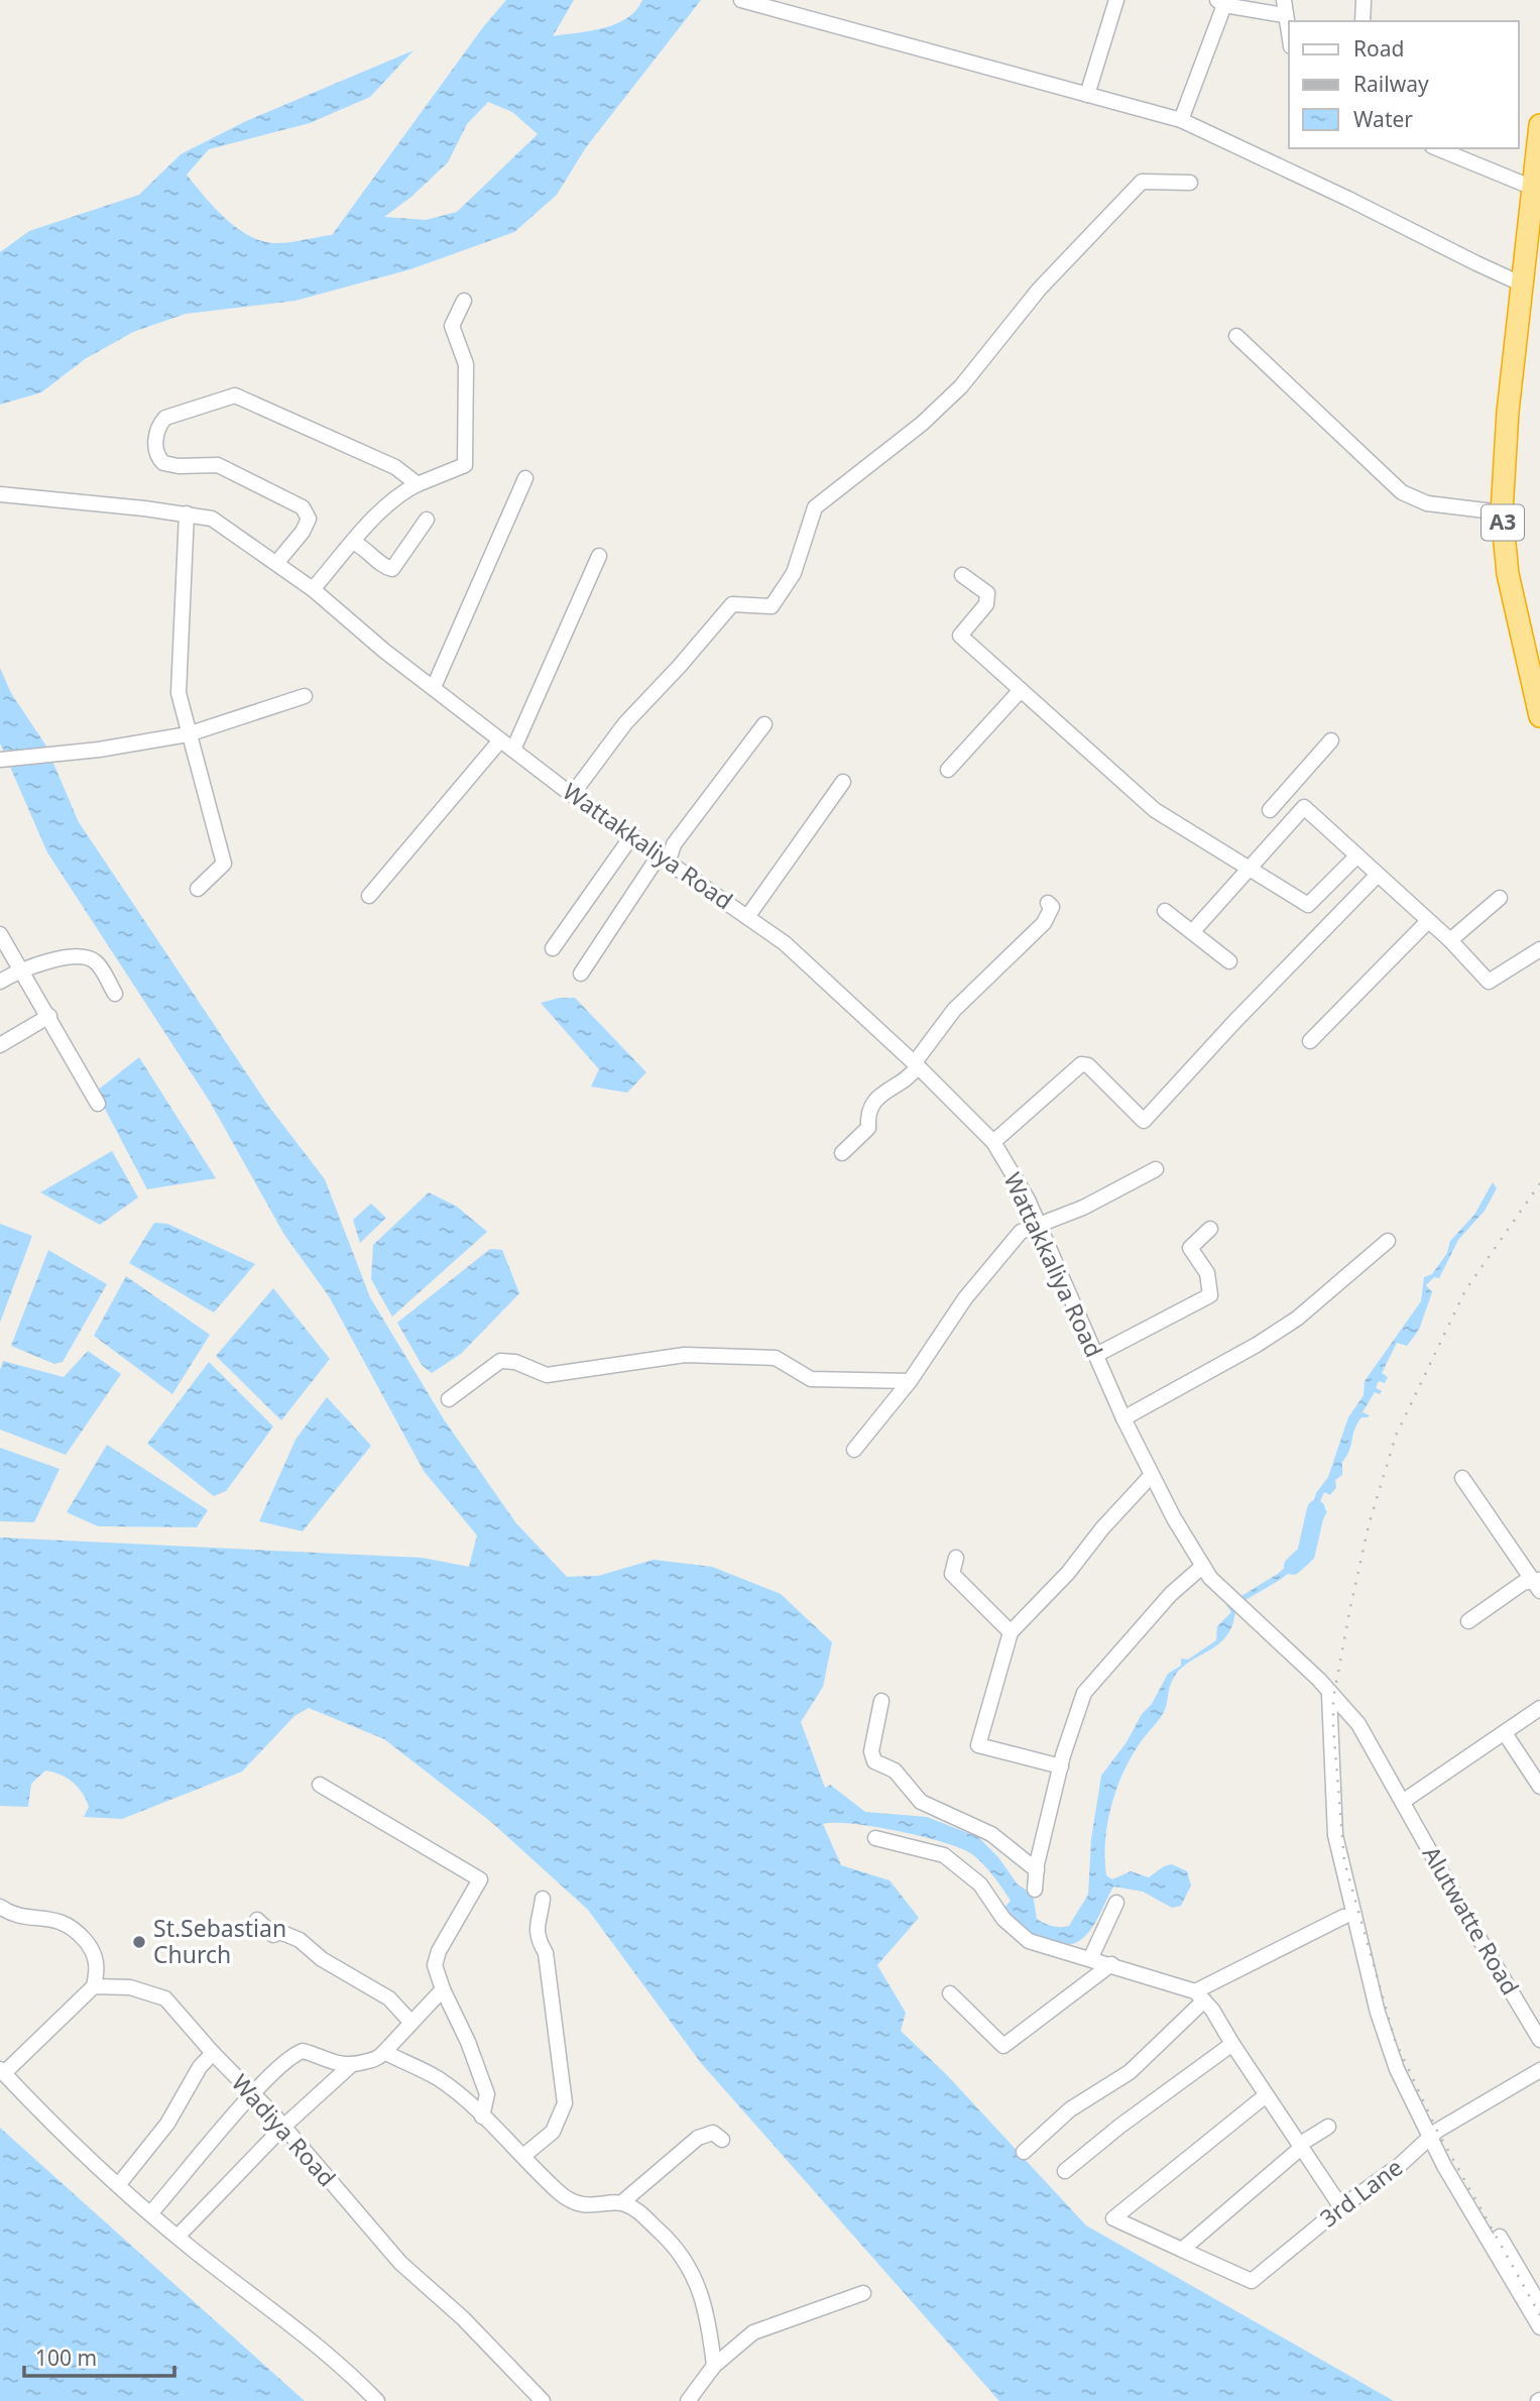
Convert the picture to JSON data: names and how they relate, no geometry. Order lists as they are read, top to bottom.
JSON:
{
  "streets": {
    "highway": ["A3"],
    "street": [
      "Wattakkaliya Road",
      "Alutwatte Road",
      "Wadiya Road",
      "3rd Lane"
    ]
  },
  "crossings": [
    ["Wattakkaliya Road", "Alutwatte Road"]
  ],
  "places": ["St.Sebastian Church"],
  "legend": ["Road", "Railway", "Water"],
  "scale_bar": "100 m"
}
